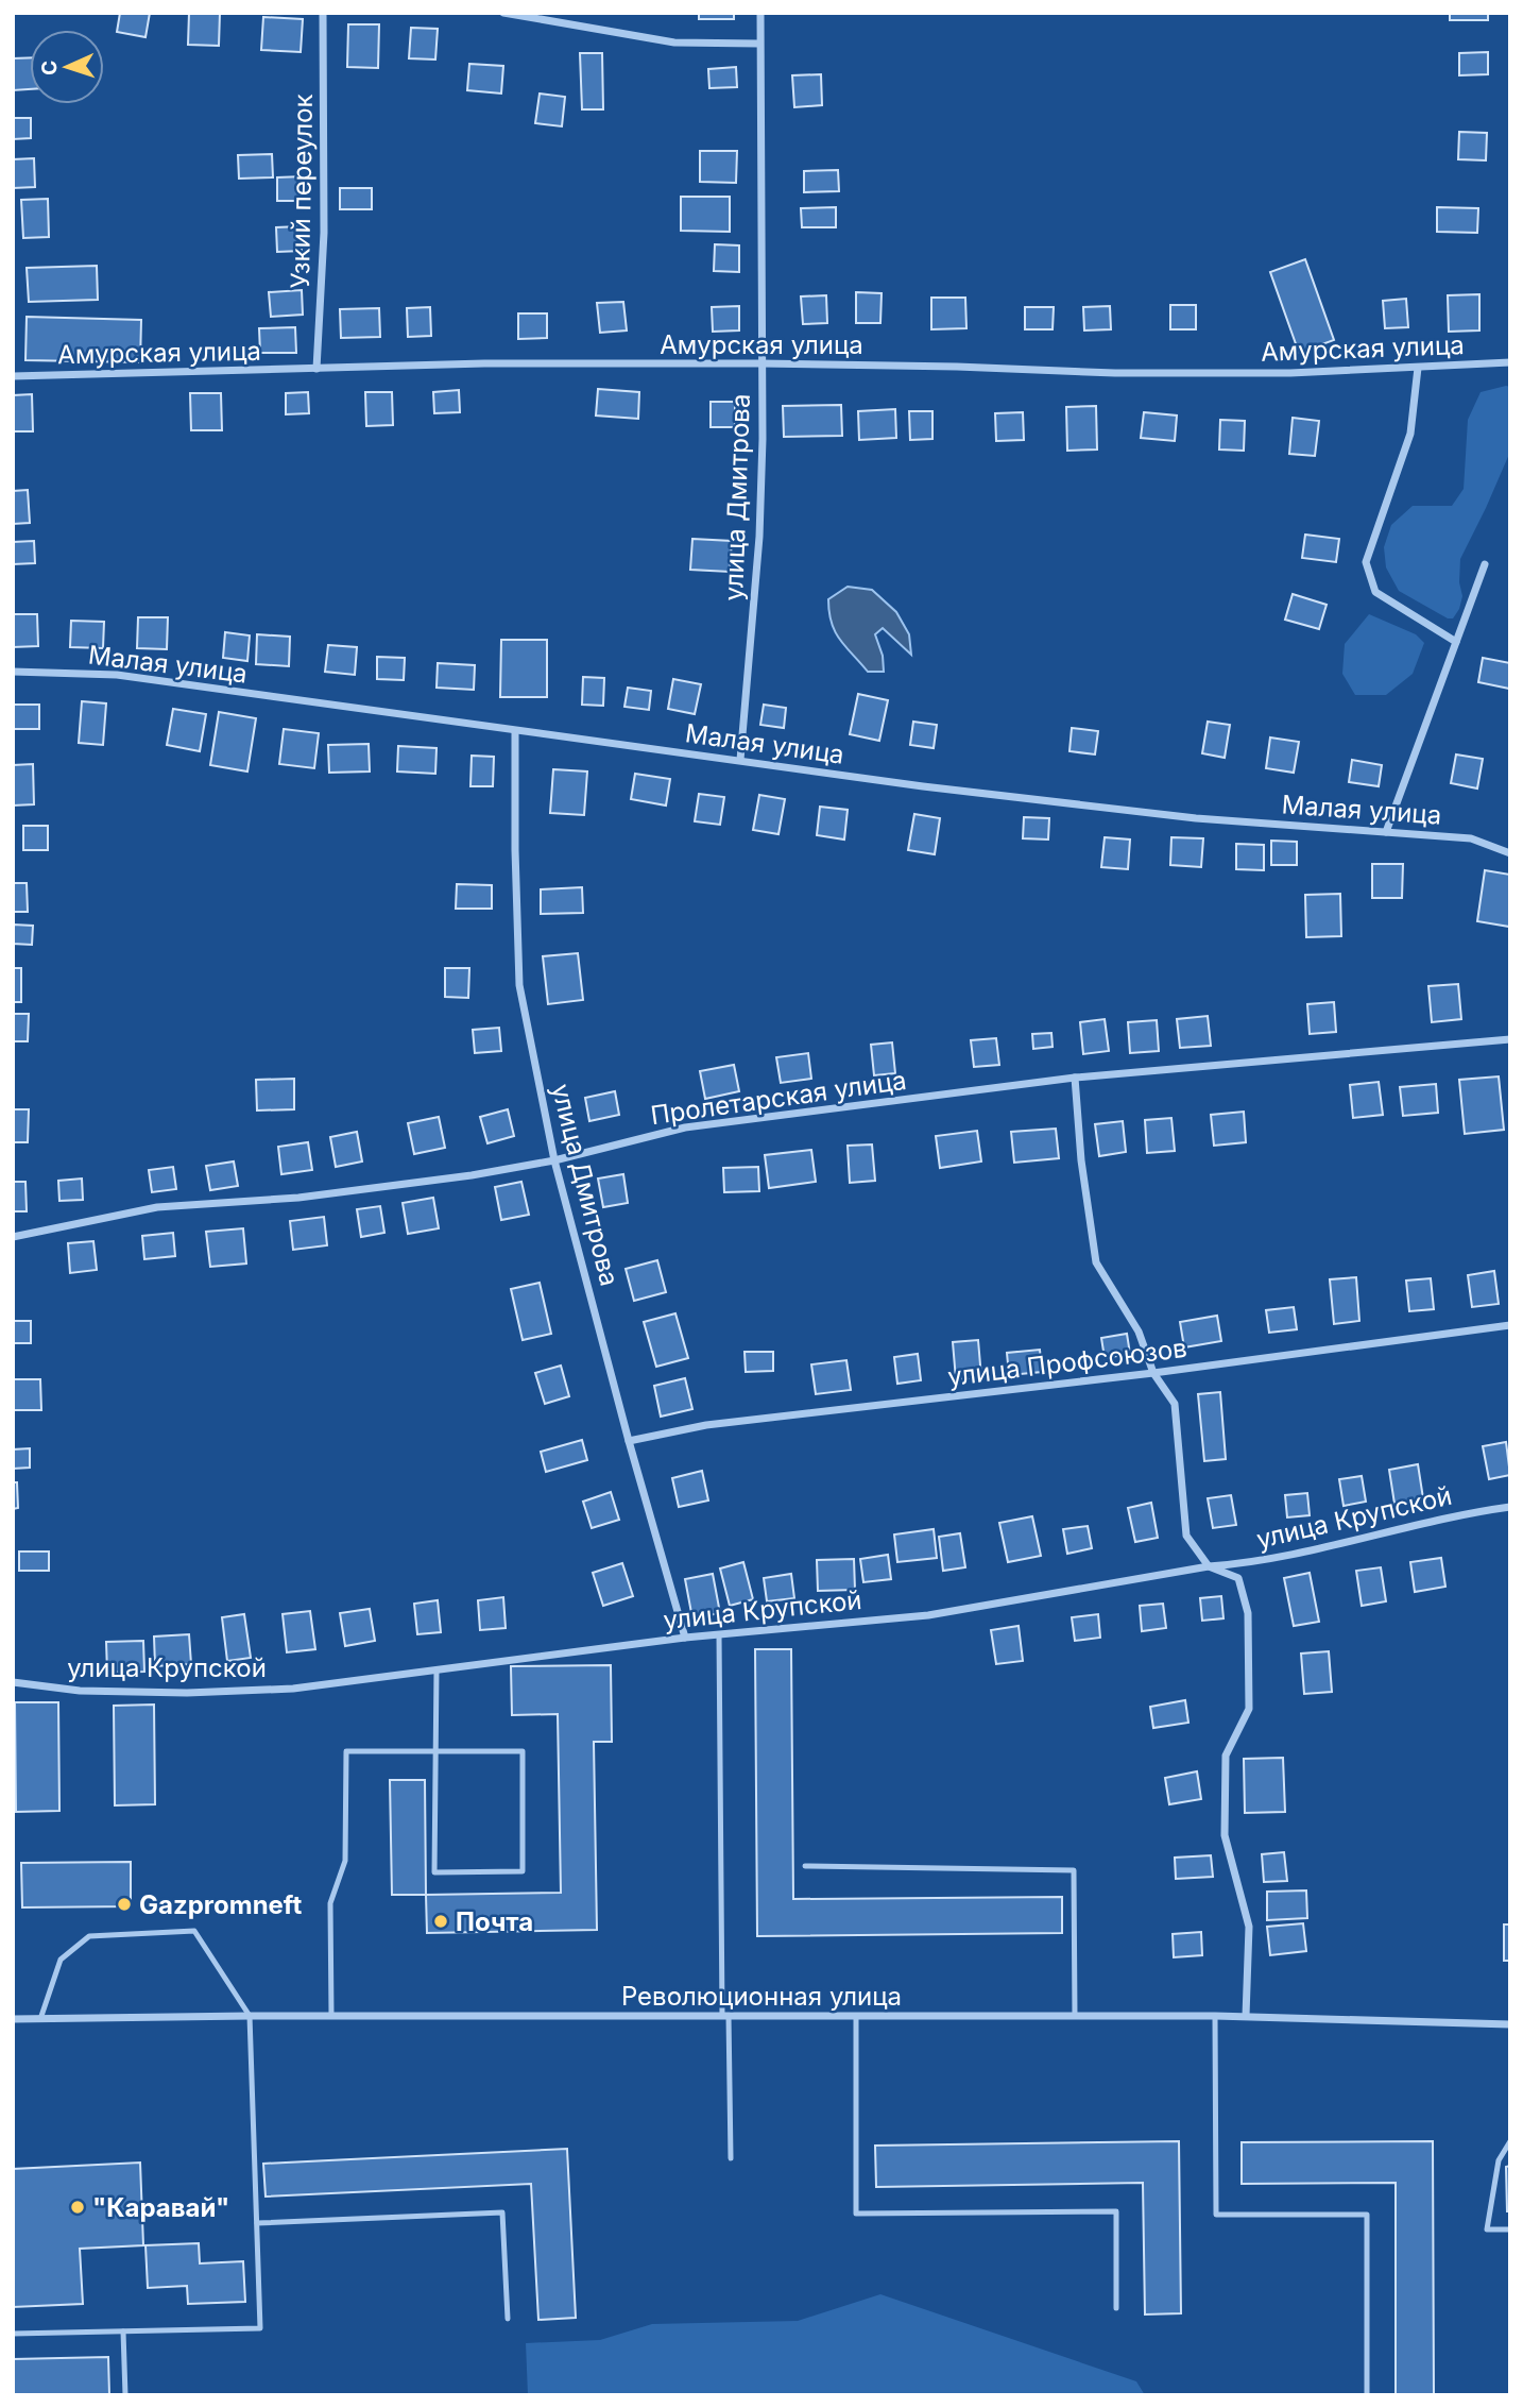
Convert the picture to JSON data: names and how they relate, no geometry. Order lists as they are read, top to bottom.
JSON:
{
  "streets": {
    "street": [
      "Узкий переулок",
      "Амурская улица",
      "улица Дмитрова",
      "Малая улица",
      "Пролетарская улица",
      "улица Профсоюзов",
      "улица Крупской",
      "Революционная улица"
    ]
  },
  "crossings": [
    ["Узкий переулок", "Амурская улица"],
    ["Амурская улица", "улица Дмитрова"],
    ["улица Дмитрова", "Малая улица"],
    ["улица Дмитрова", "Пролетарская улица"],
    ["улица Дмитрова", "улица Профсоюзов"],
    ["улица Дмитрова", "улица Крупской"]
  ],
  "places": ["Gazpromneft", "Почта", "\"Каравай\""],
  "north": "left"
}
